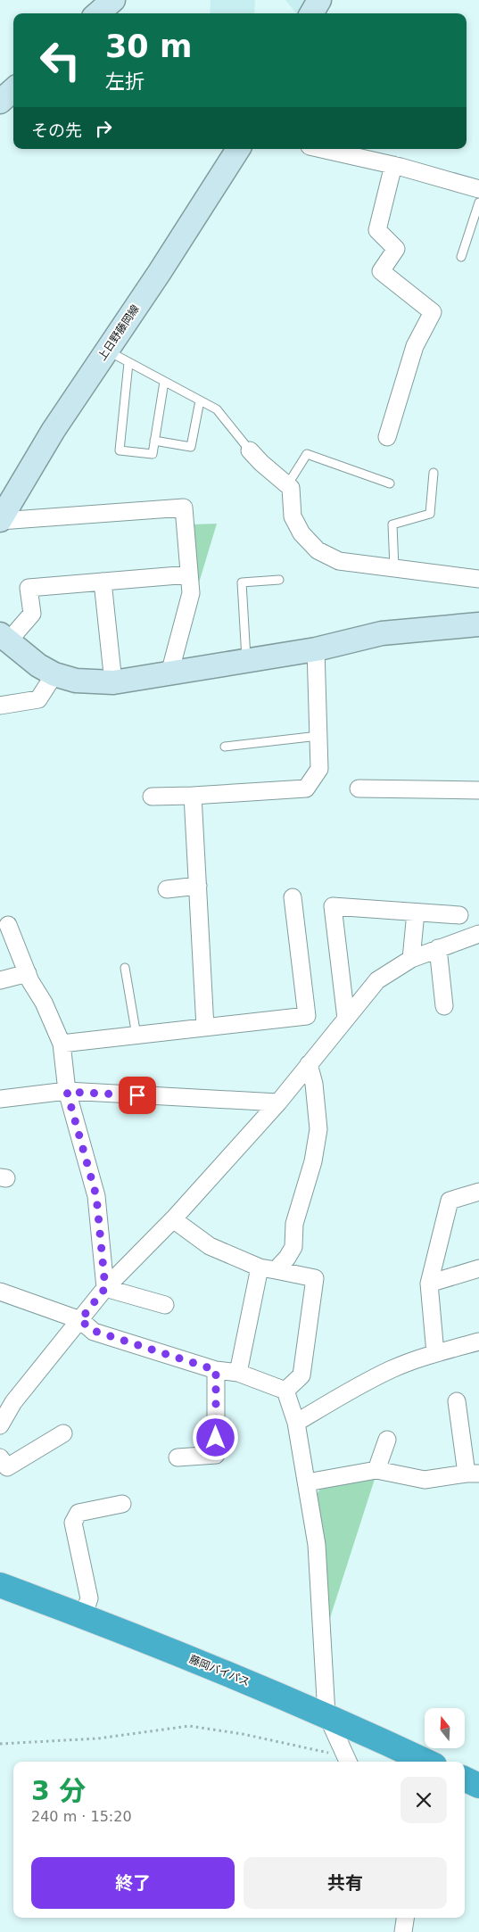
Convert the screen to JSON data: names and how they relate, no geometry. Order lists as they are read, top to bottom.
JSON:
{
  "streets": {
    "highway": ["藤岡バイパス"],
    "street": ["上日野藤岡線"]
  },
  "north": "top",
  "page": {
    "turn": ["30 m", "左折"],
    "then": "その先",
    "heading": ["3 分", "240 m · 15:20"],
    "buttons": ["終了", "共有"]
  }
}
